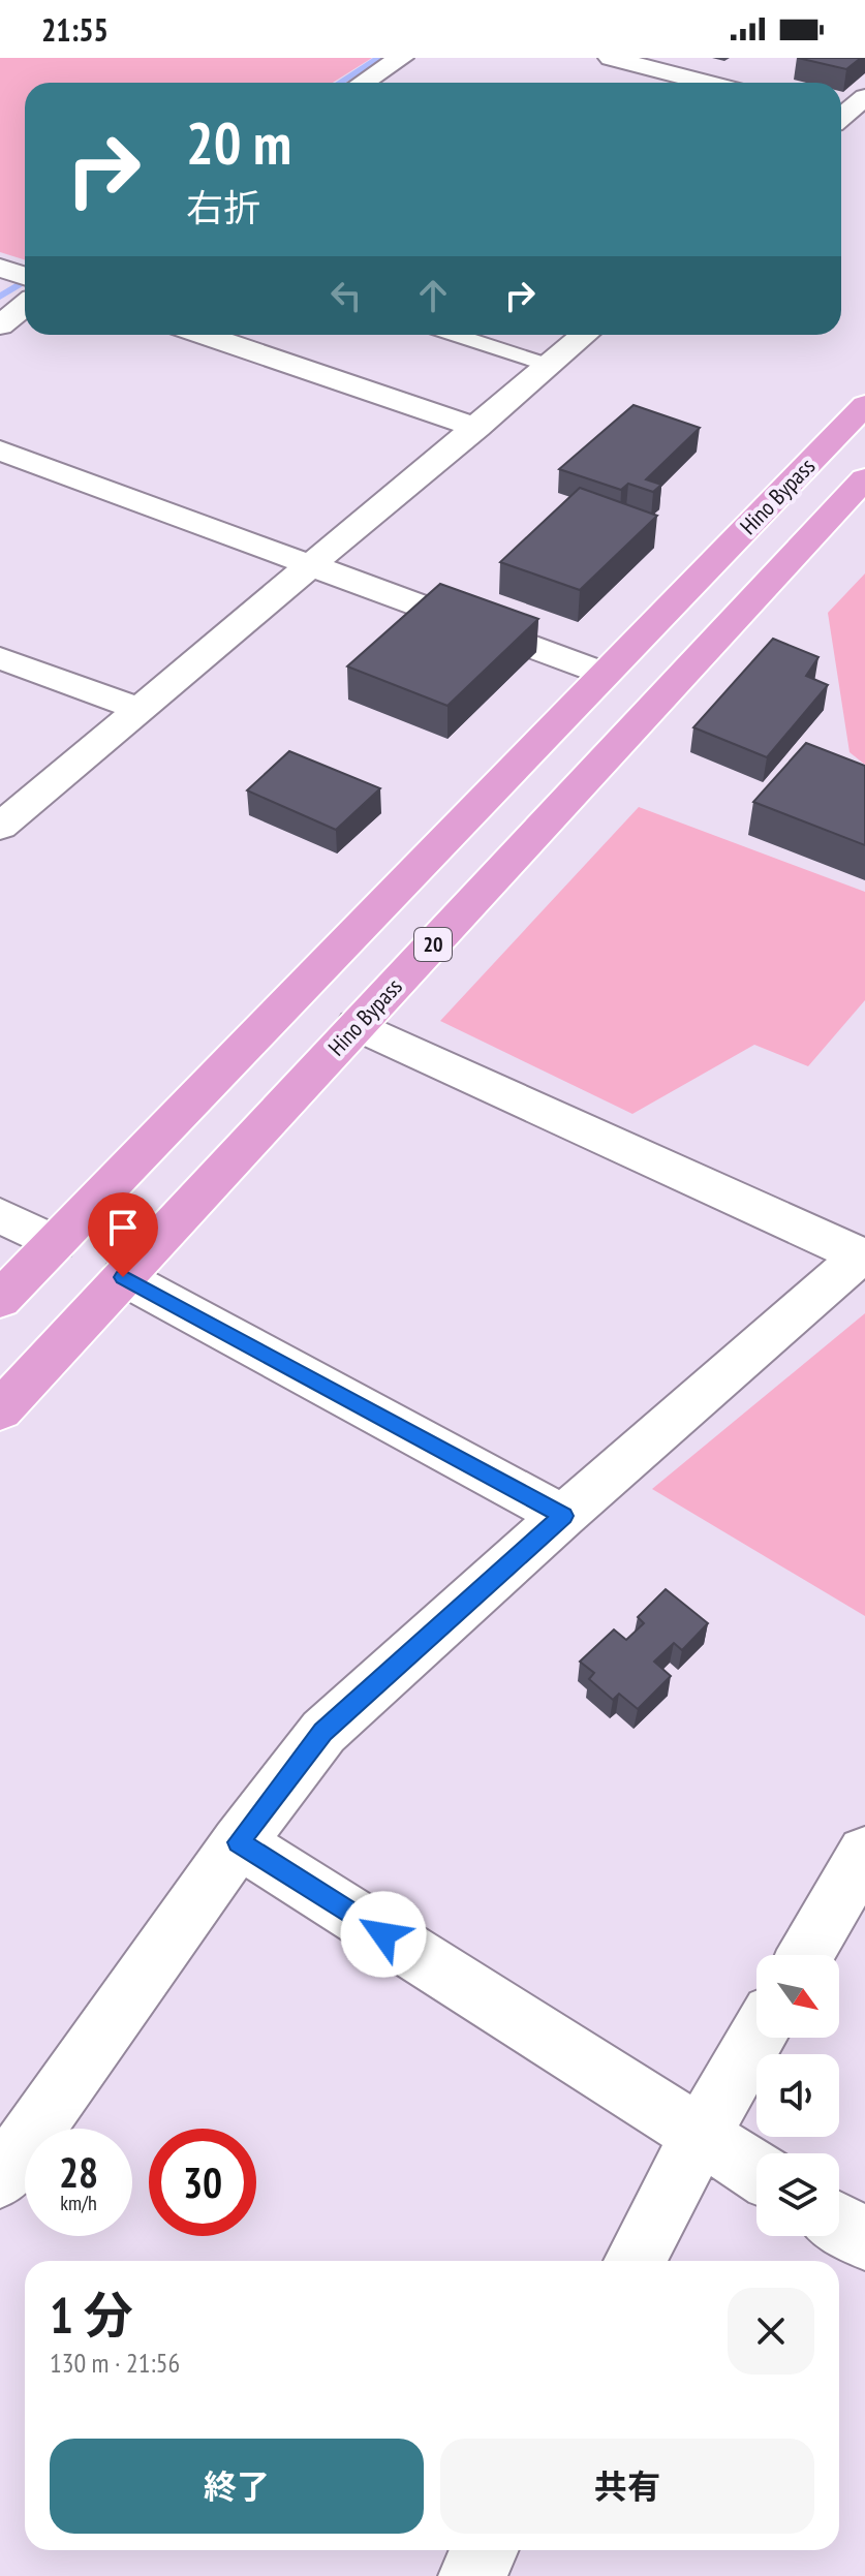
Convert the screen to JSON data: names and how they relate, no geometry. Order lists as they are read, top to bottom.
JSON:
{
  "streets": {
    "highway": ["Hino Bypass", "20"]
  },
  "north": "bottom right",
  "page": {
    "status": "21:55",
    "turn": ["20 m", "右折"],
    "speed": "28 km/h",
    "limit": "30",
    "heading": ["1 分", "130 m · 21:56"],
    "buttons": ["終了", "共有"]
  }
}
